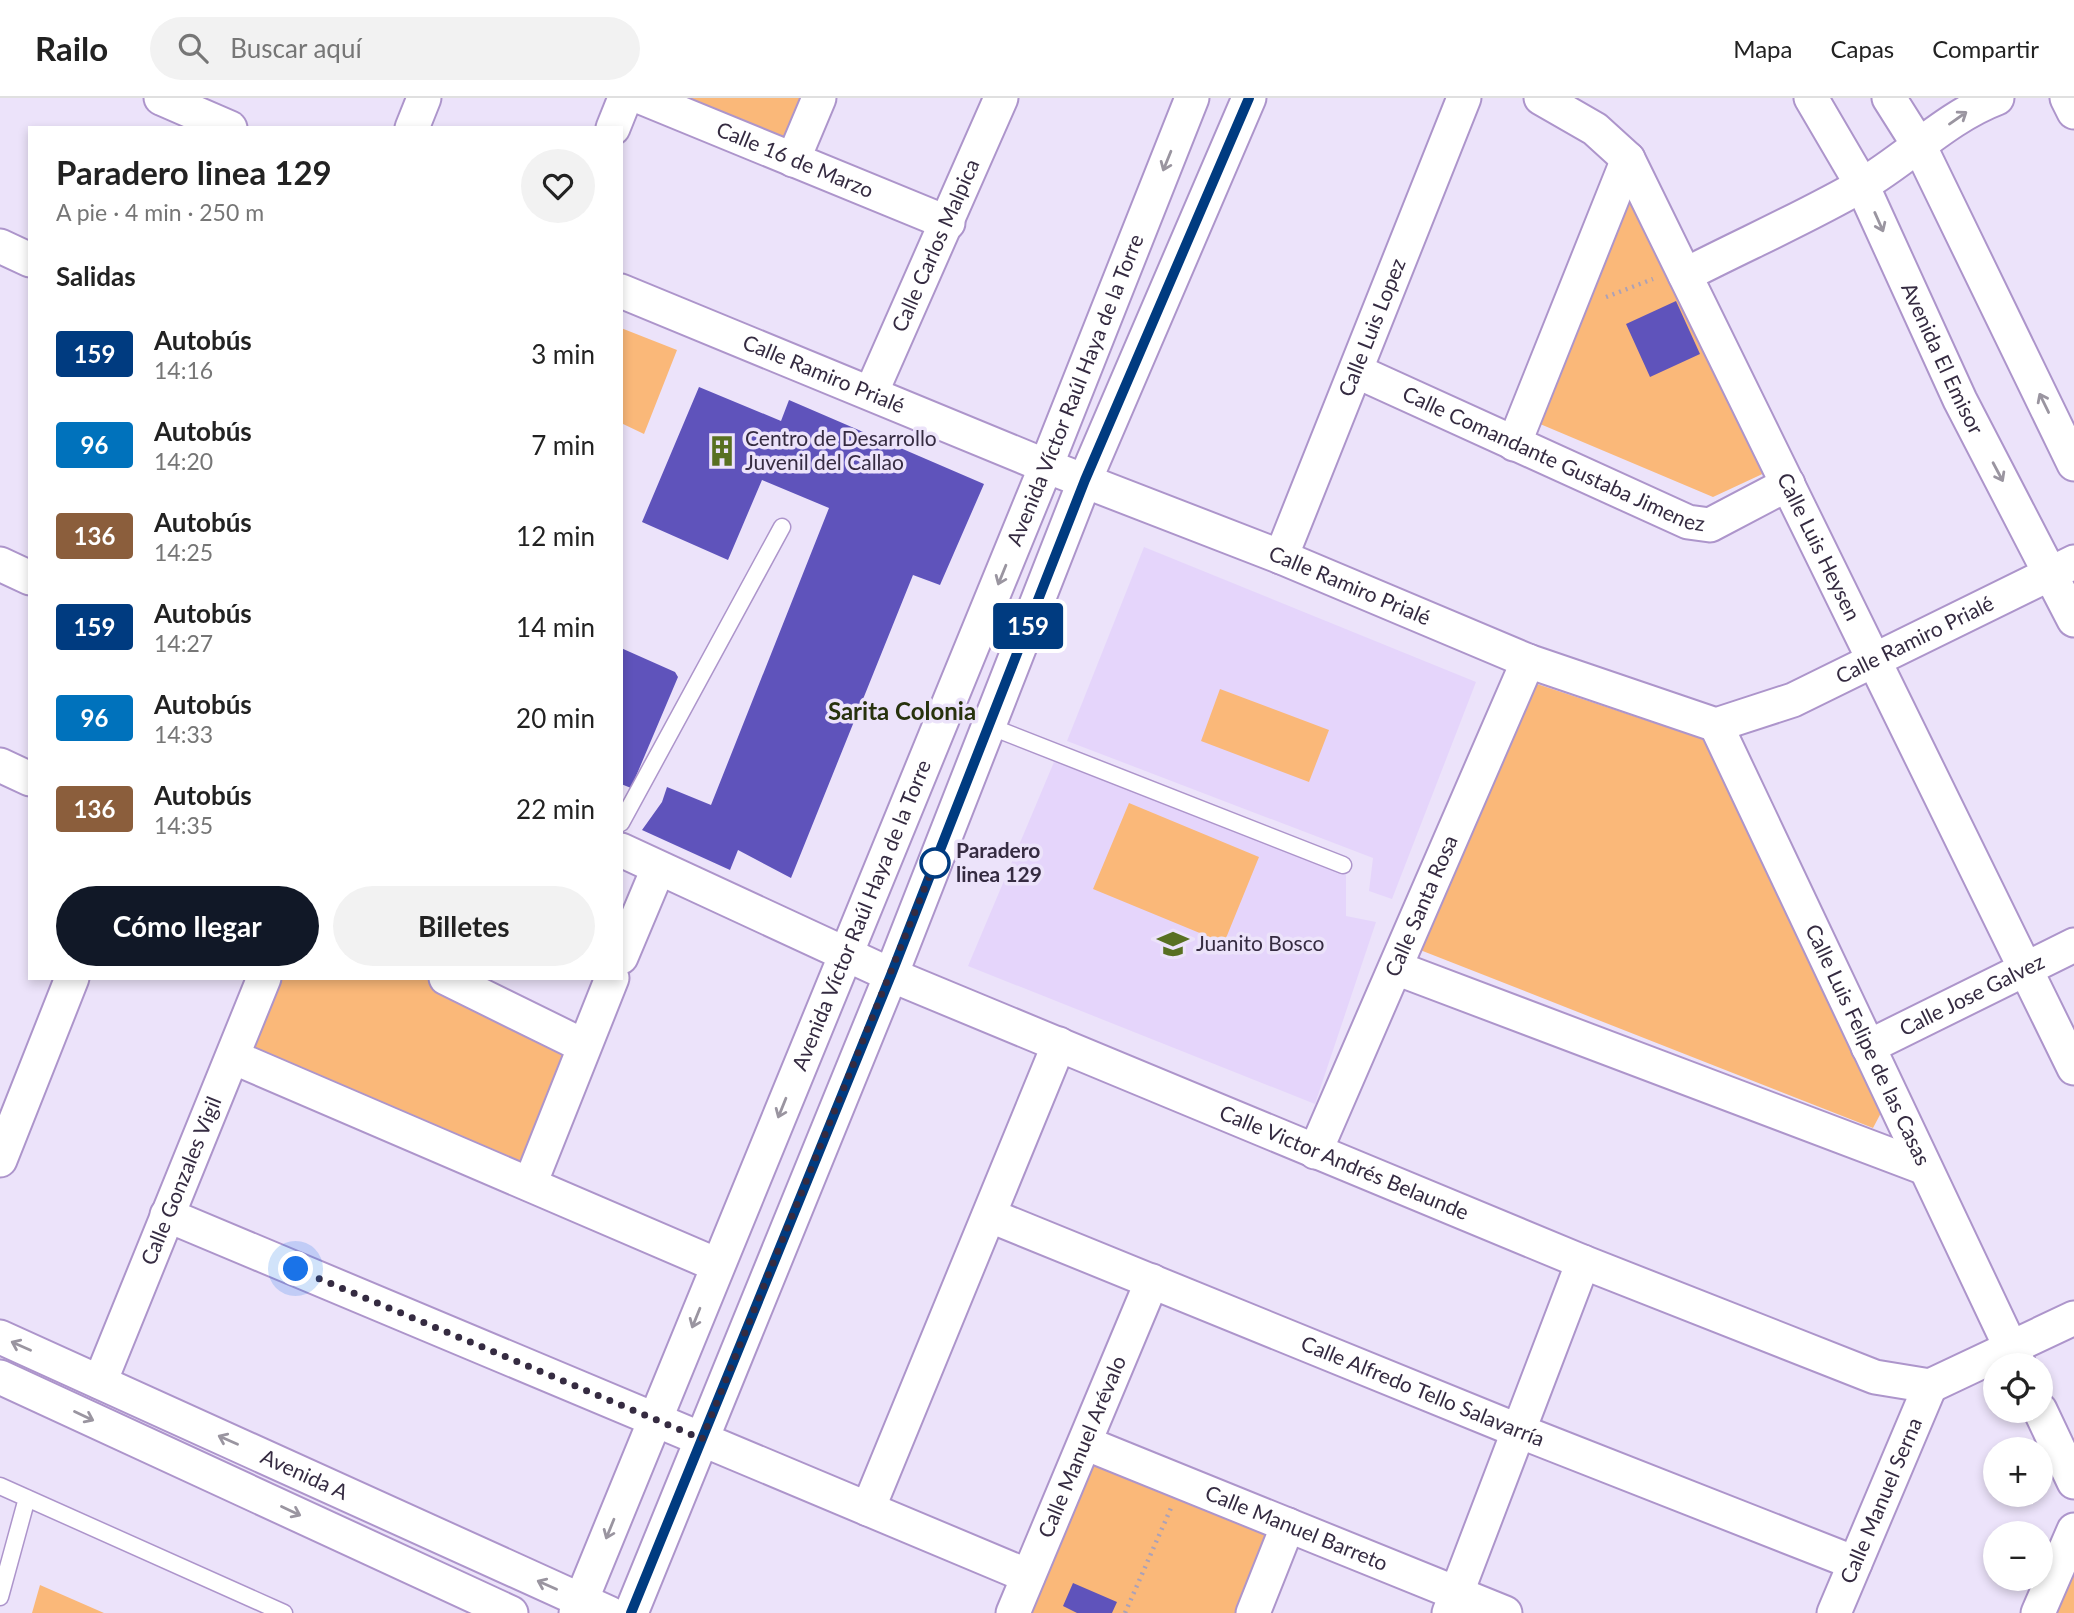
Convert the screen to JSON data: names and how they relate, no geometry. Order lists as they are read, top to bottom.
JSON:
{
  "streets": {
    "street": [
      "Calle 16 de Marzo",
      "Calle Carlos Malpica",
      "Calle Luis Lopez",
      "Avenida El Emisor",
      "Calle Ramiro Prialé",
      "Avenida Víctor Raúl Haya de la Torre",
      "Calle Comandante Gustaba Jimenez",
      "Calle Luis Heysen",
      "Calle Santa Rosa",
      "Calle Jose Galvez",
      "Calle Luis Felipe de las Casas",
      "Calle Victor Andrés Belaunde",
      "Calle Gonzales Vigil",
      "Calle Alfredo Tello Salavarría",
      "Calle Manuel Arévalo",
      "Avenida A",
      "Calle Manuel Serna",
      "Calle Manuel Barreto"
    ]
  },
  "crossings": [
    ["Calle 16 de Marzo", "Calle Carlos Malpica"],
    ["Calle Carlos Malpica", "Calle Ramiro Prialé"],
    ["Calle Luis Lopez", "Calle Ramiro Prialé"],
    ["Calle Luis Lopez", "Calle Comandante Gustaba Jimenez"],
    ["Avenida El Emisor", "Calle Ramiro Prialé"],
    ["Calle Ramiro Prialé", "Avenida Víctor Raúl Haya de la Torre"],
    ["Calle Ramiro Prialé", "Calle Luis Heysen"],
    ["Calle Ramiro Prialé", "Calle Santa Rosa"],
    ["Calle Ramiro Prialé", "Calle Luis Felipe de las Casas"],
    ["Avenida Víctor Raúl Haya de la Torre", "Calle Victor Andrés Belaunde"],
    ["Avenida Víctor Raúl Haya de la Torre", "Avenida A"],
    ["Calle Comandante Gustaba Jimenez", "Calle Luis Heysen"],
    ["Calle Luis Heysen", "Calle Jose Galvez"],
    ["Calle Santa Rosa", "Calle Victor Andrés Belaunde"],
    ["Calle Jose Galvez", "Calle Luis Felipe de las Casas"],
    ["Calle Victor Andrés Belaunde", "Calle Manuel Serna"],
    ["Calle Gonzales Vigil", "Avenida A"],
    ["Calle Alfredo Tello Salavarría", "Calle Manuel Arévalo"],
    ["Calle Alfredo Tello Salavarría", "Calle Manuel Serna"],
    ["Calle Manuel Arévalo", "Calle Manuel Barreto"]
  ],
  "districts": ["Sarita Colonia"],
  "places": {
    "building": ["Centro de Desarrollo Juvenil del Callao"],
    "other": ["Paradero linea 129"],
    "school or university": ["Juanito Bosco"]
  },
  "lines": ["bus line 159"],
  "page": {
    "header": "Railo",
    "search": "Buscar aquí",
    "nav": ["Mapa", "Capas", "Compartir"],
    "on_map": "159",
    "heading": [
      ["Paradero linea 129", "A pie · 4 min · 250 m"],
      "Salidas"
    ],
    "list": [
      {
        "mark": "159",
        "name": "Autobús",
        "note": "14:16",
        "value": "3 min"
      },
      {
        "mark": "96",
        "name": "Autobús",
        "note": "14:20",
        "value": "7 min"
      },
      {
        "mark": "136",
        "name": "Autobús",
        "note": "14:25",
        "value": "12 min"
      },
      {
        "mark": "159",
        "name": "Autobús",
        "note": "14:27",
        "value": "14 min"
      },
      {
        "mark": "96",
        "name": "Autobús",
        "note": "14:33",
        "value": "20 min"
      },
      {
        "mark": "136",
        "name": "Autobús",
        "note": "14:35",
        "value": "22 min"
      }
    ],
    "buttons": ["Cómo llegar", "Billetes"],
    "map_buttons": ["+", "−"]
  }
}
